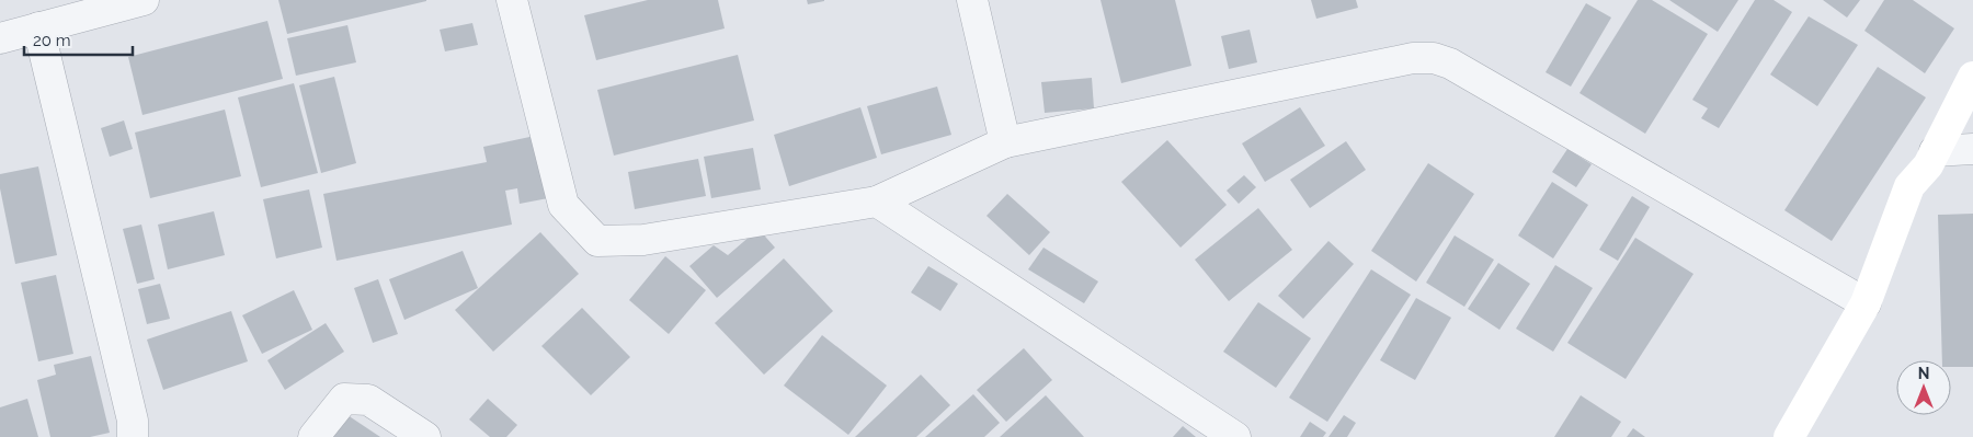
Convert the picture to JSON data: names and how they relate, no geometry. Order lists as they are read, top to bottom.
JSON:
{
  "scale_bar": "20 m",
  "north": "top"
}
